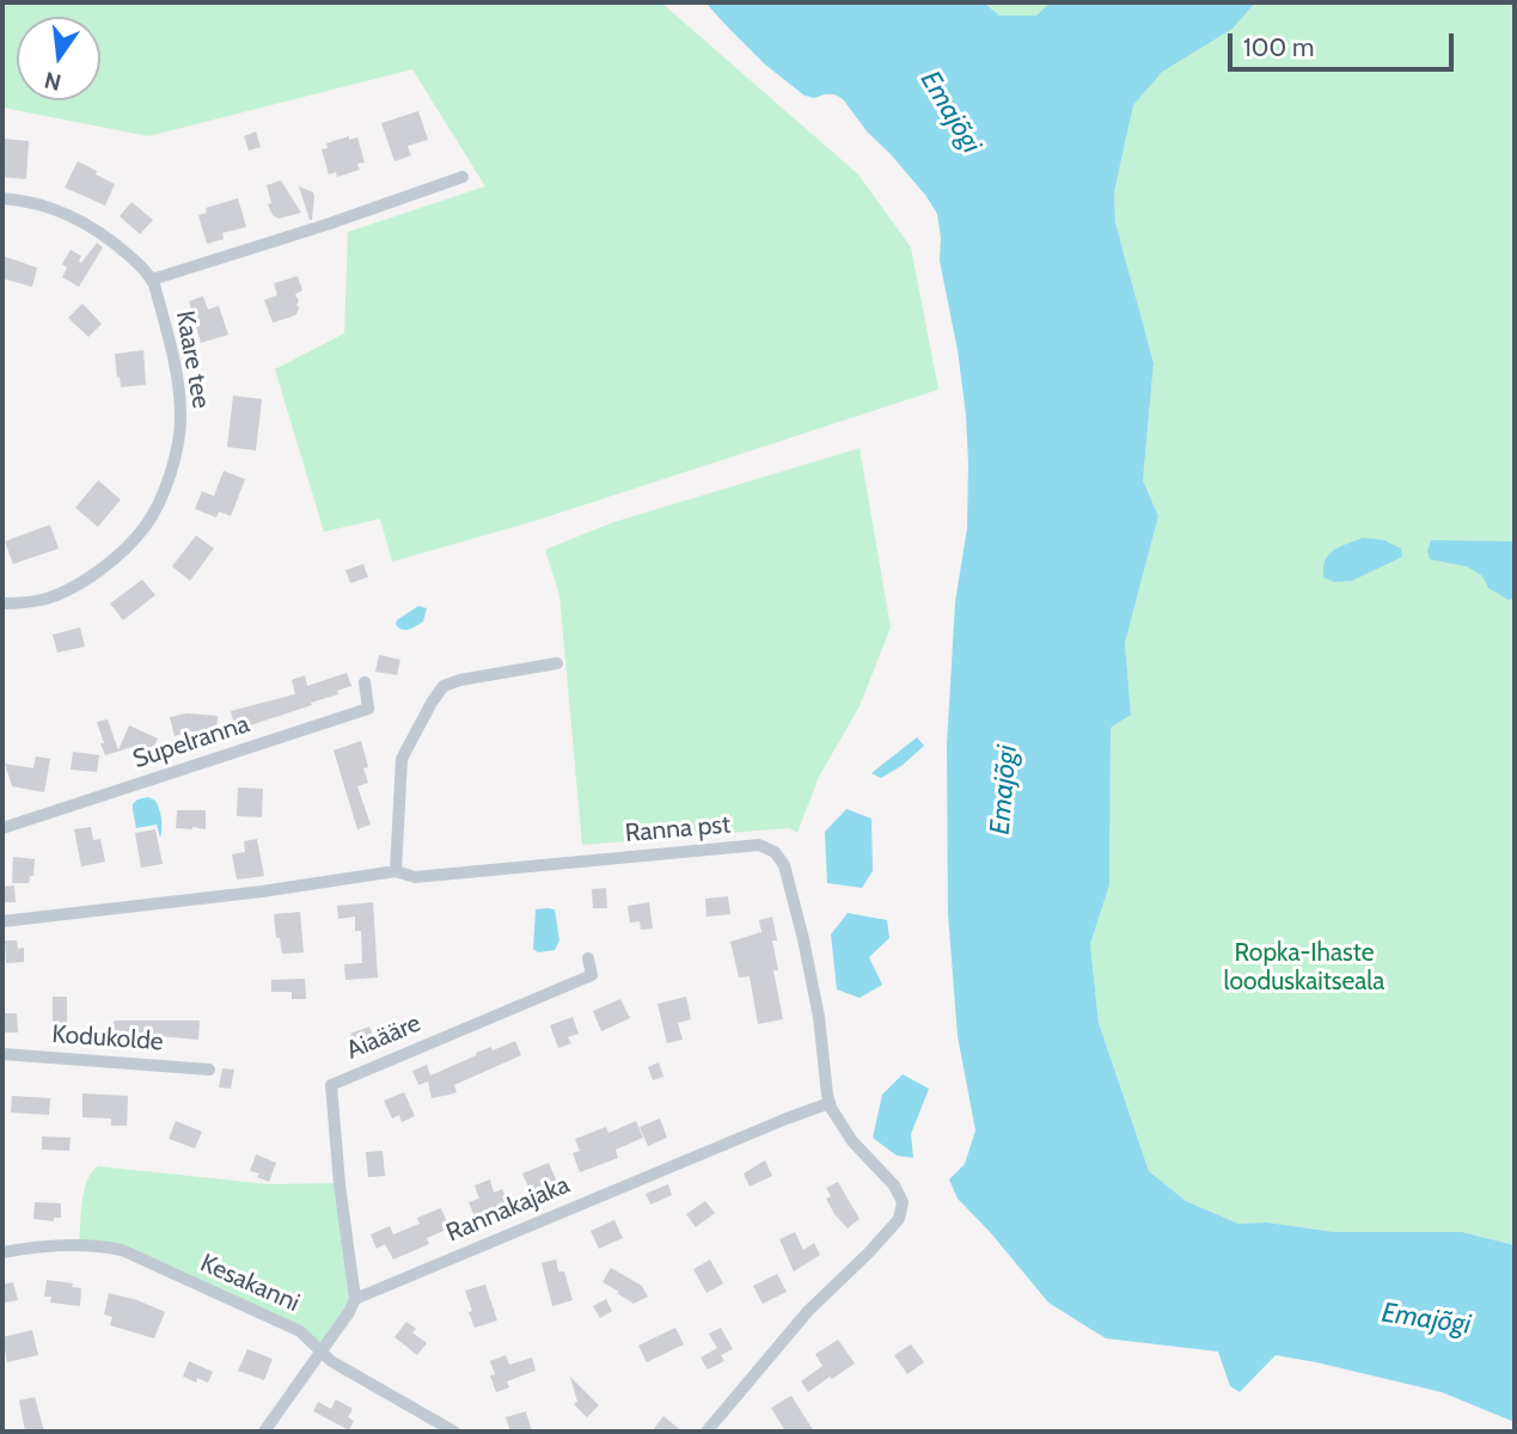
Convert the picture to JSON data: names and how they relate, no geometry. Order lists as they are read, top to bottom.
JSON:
{
  "streets": {
    "street": [
      "Kaare tee",
      "Supelranna",
      "Ranna pst",
      "Aiaääre",
      "Kodukolde",
      "Rannakajaka",
      "Kesakanni"
    ]
  },
  "crossings": [
    ["Ranna pst", "Rannakajaka"],
    ["Aiaääre", "Rannakajaka"]
  ],
  "water": ["Emajõgi"],
  "parks": ["Ropka-Ihaste looduskaitseala"],
  "scale_bar": "100 m",
  "north": "bottom"
}
